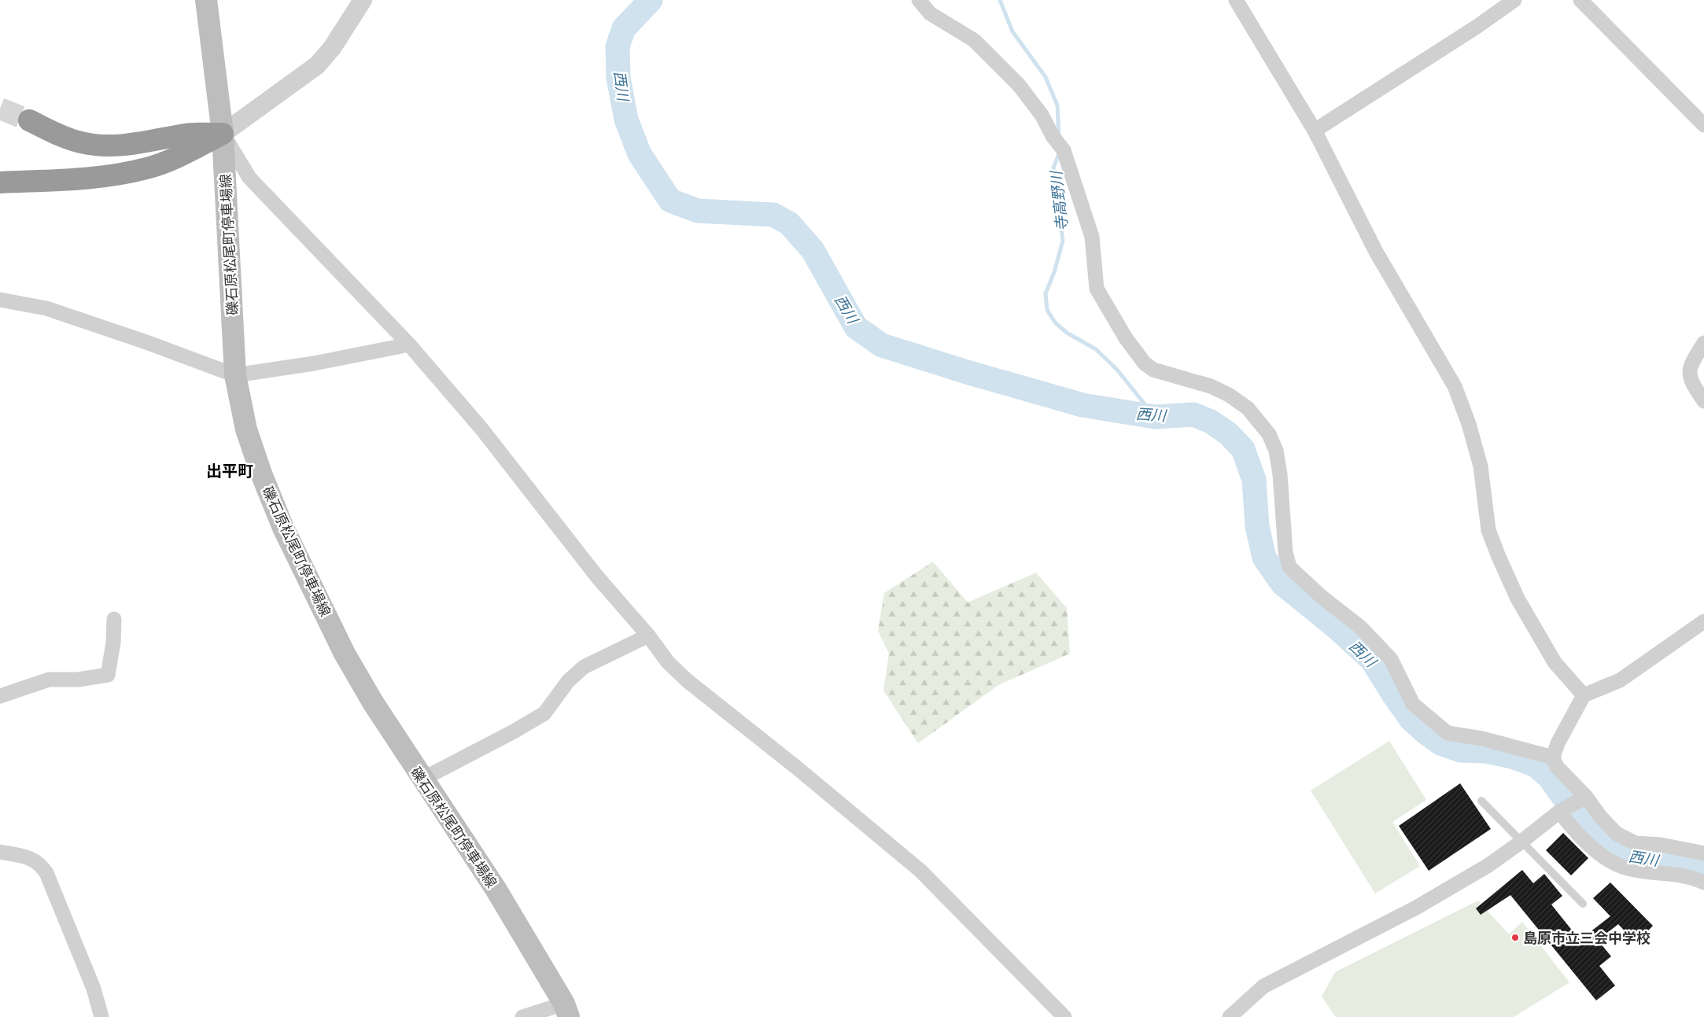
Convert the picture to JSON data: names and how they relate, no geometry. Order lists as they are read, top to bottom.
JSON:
{
  "streets": {
    "main road": ["礫石原松尾町停車場線"]
  },
  "districts": ["出平町"],
  "water": ["西川", "寺高野川"],
  "places": ["島原市立三会中学校"]
}
